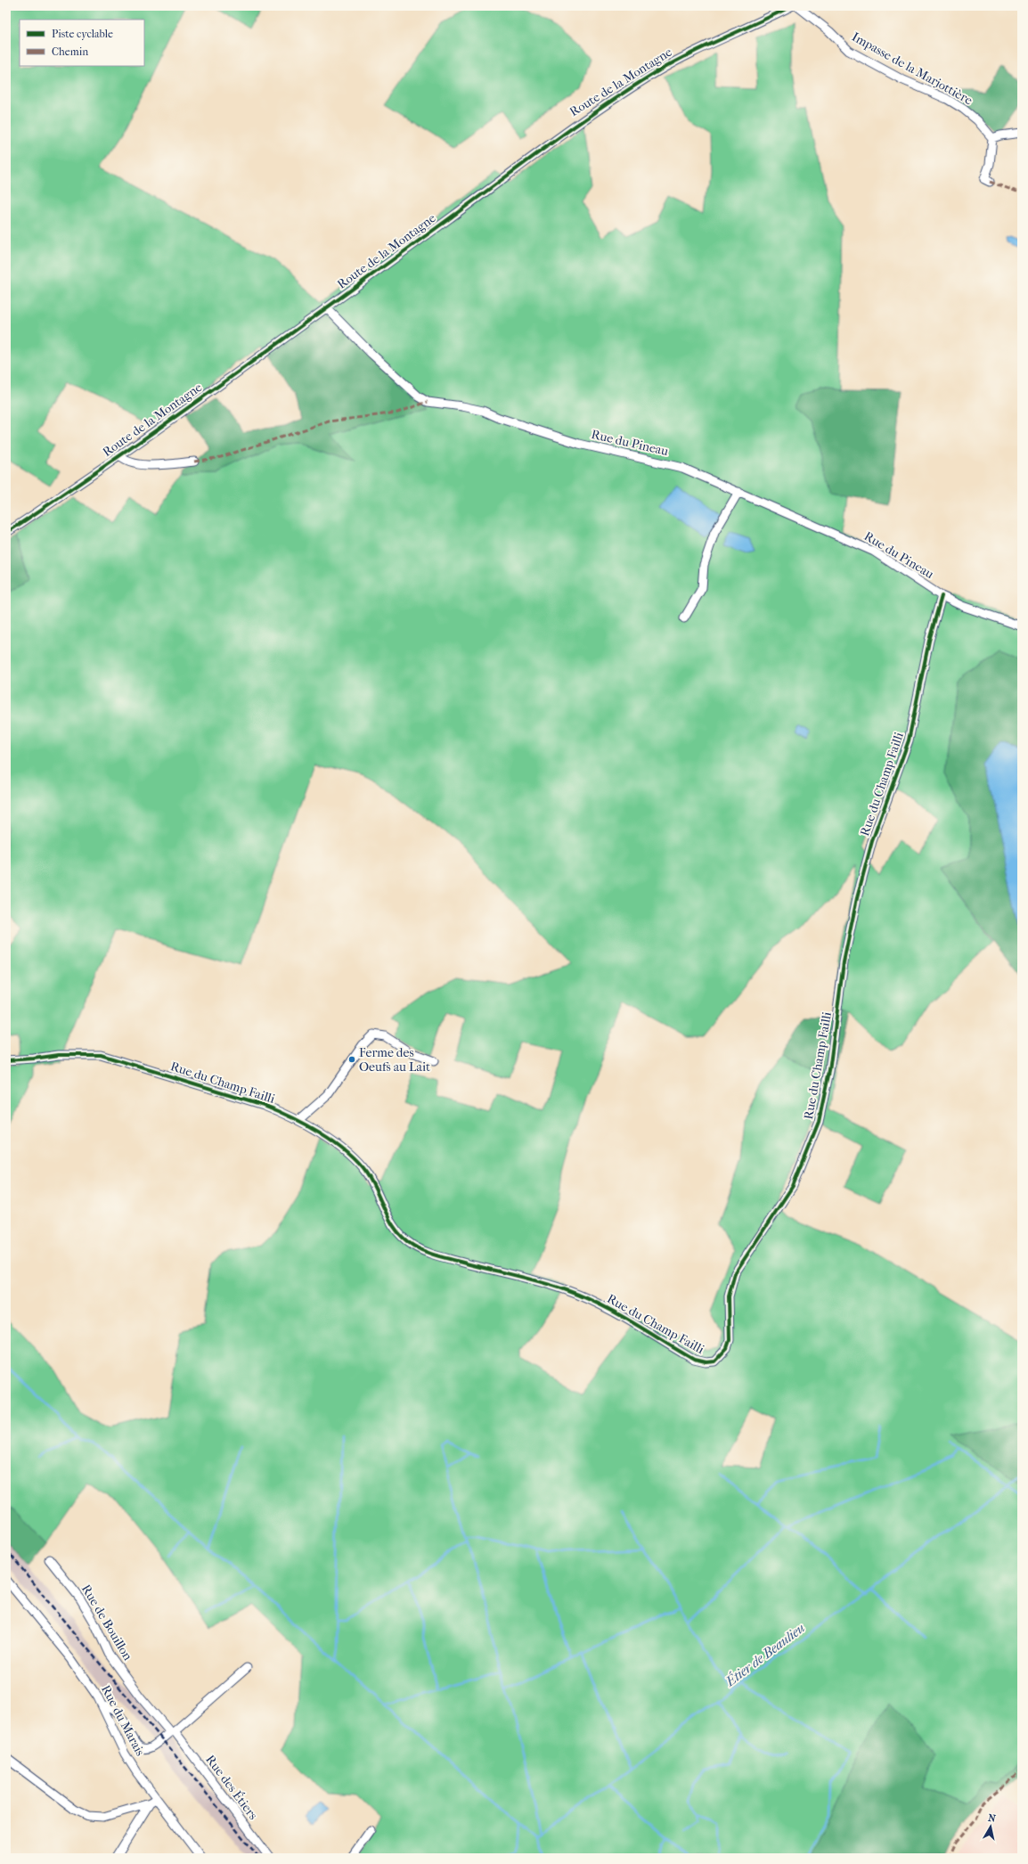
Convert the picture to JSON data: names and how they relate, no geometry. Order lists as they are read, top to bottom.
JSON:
{
  "streets": {
    "street": [
      "Impasse de la Marjottière",
      "Route de la Montagne",
      "Rue du Pineau",
      "Rue du Champ Failli",
      "Rue de Bouillon",
      "Rue du Marais",
      "Rue des Étiers"
    ]
  },
  "crossings": [
    ["Route de la Montagne", "Rue du Pineau"],
    ["Rue du Pineau", "Rue du Champ Failli"],
    ["Rue de Bouillon", "Rue des Étiers"]
  ],
  "water": ["Étier de Beaulieu"],
  "places": ["Ferme des Oeufs au Lait"],
  "legend": ["Piste cyclable", "Chemin"],
  "north": "top"
}
